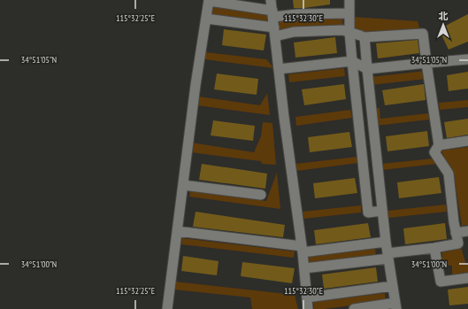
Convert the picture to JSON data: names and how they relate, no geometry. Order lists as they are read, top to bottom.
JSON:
{
  "north": "top",
  "coordinates": [
    "115°32'25\"E",
    "115°32'30\"E",
    "34°51'05\"N",
    "34°51'00\"N"
  ]
}
